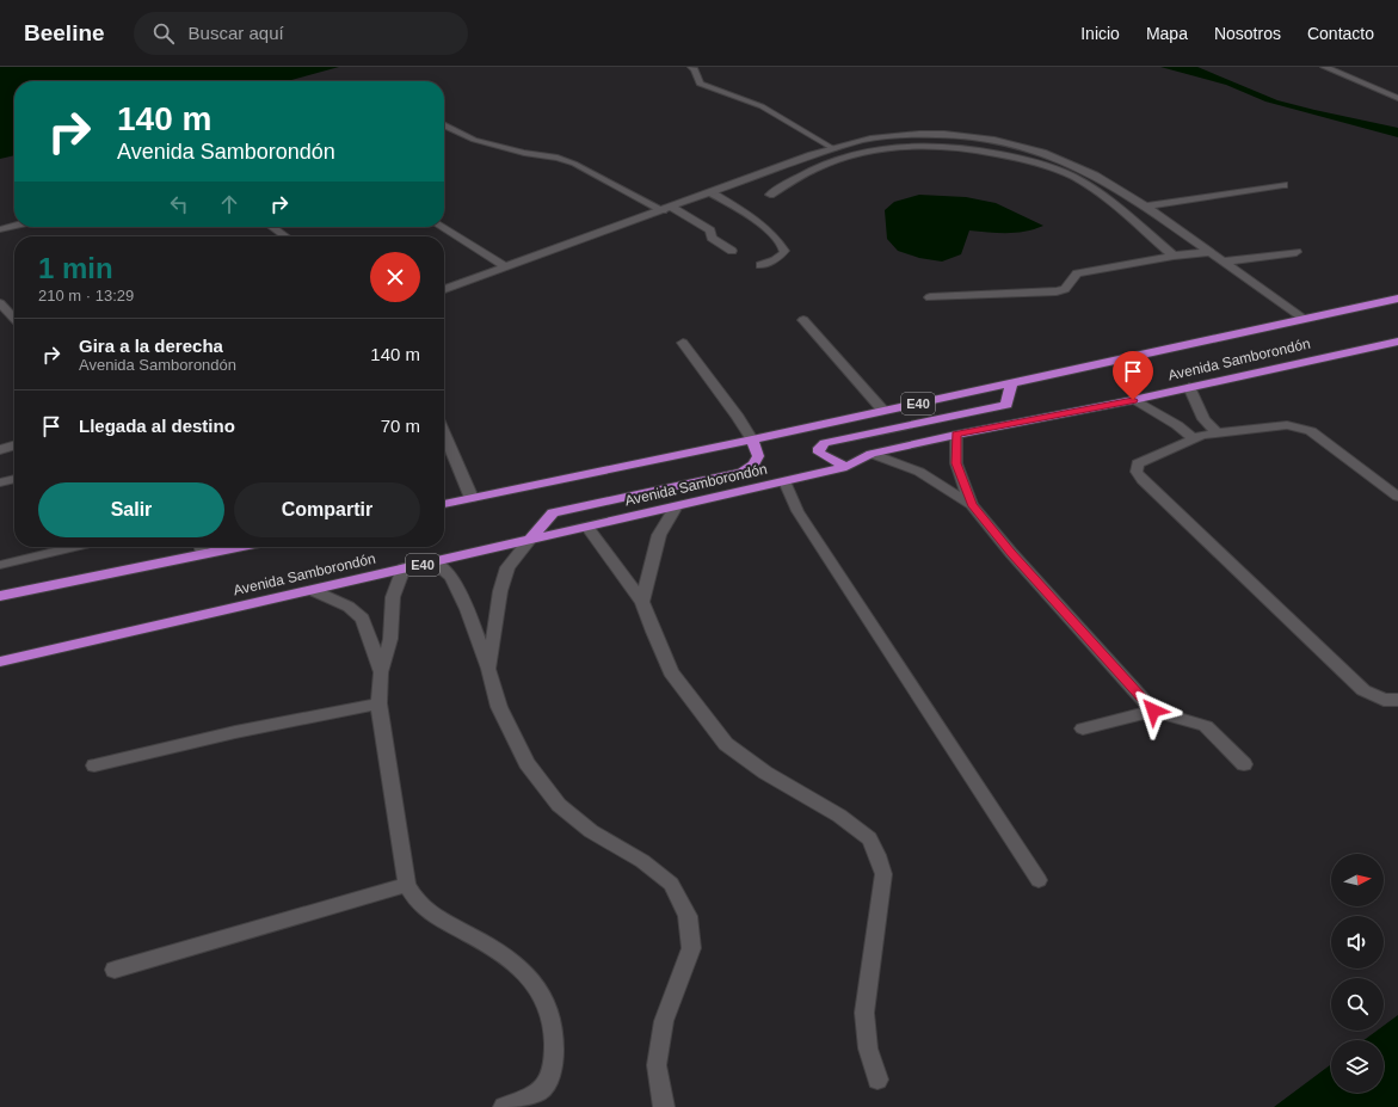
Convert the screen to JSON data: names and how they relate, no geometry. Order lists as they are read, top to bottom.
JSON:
{
  "streets": {
    "highway": ["Avenida Samborondón", "E40"]
  },
  "north": "right",
  "page": {
    "header": "Beeline",
    "search": "Buscar aquí",
    "nav": [
      "Inicio",
      "Mapa",
      "Nosotros",
      "Contacto"
    ],
    "turn": ["140 m", "Avenida Samborondón"],
    "heading": ["1 min", "210 m · 13:29"],
    "list": [
      {
        "name": "Gira a la derecha",
        "note": "Avenida Samborondón",
        "value": "140 m"
      },
      {
        "name": "Llegada al destino",
        "value": "70 m"
      }
    ],
    "buttons": ["Salir", "Compartir"]
  }
}
